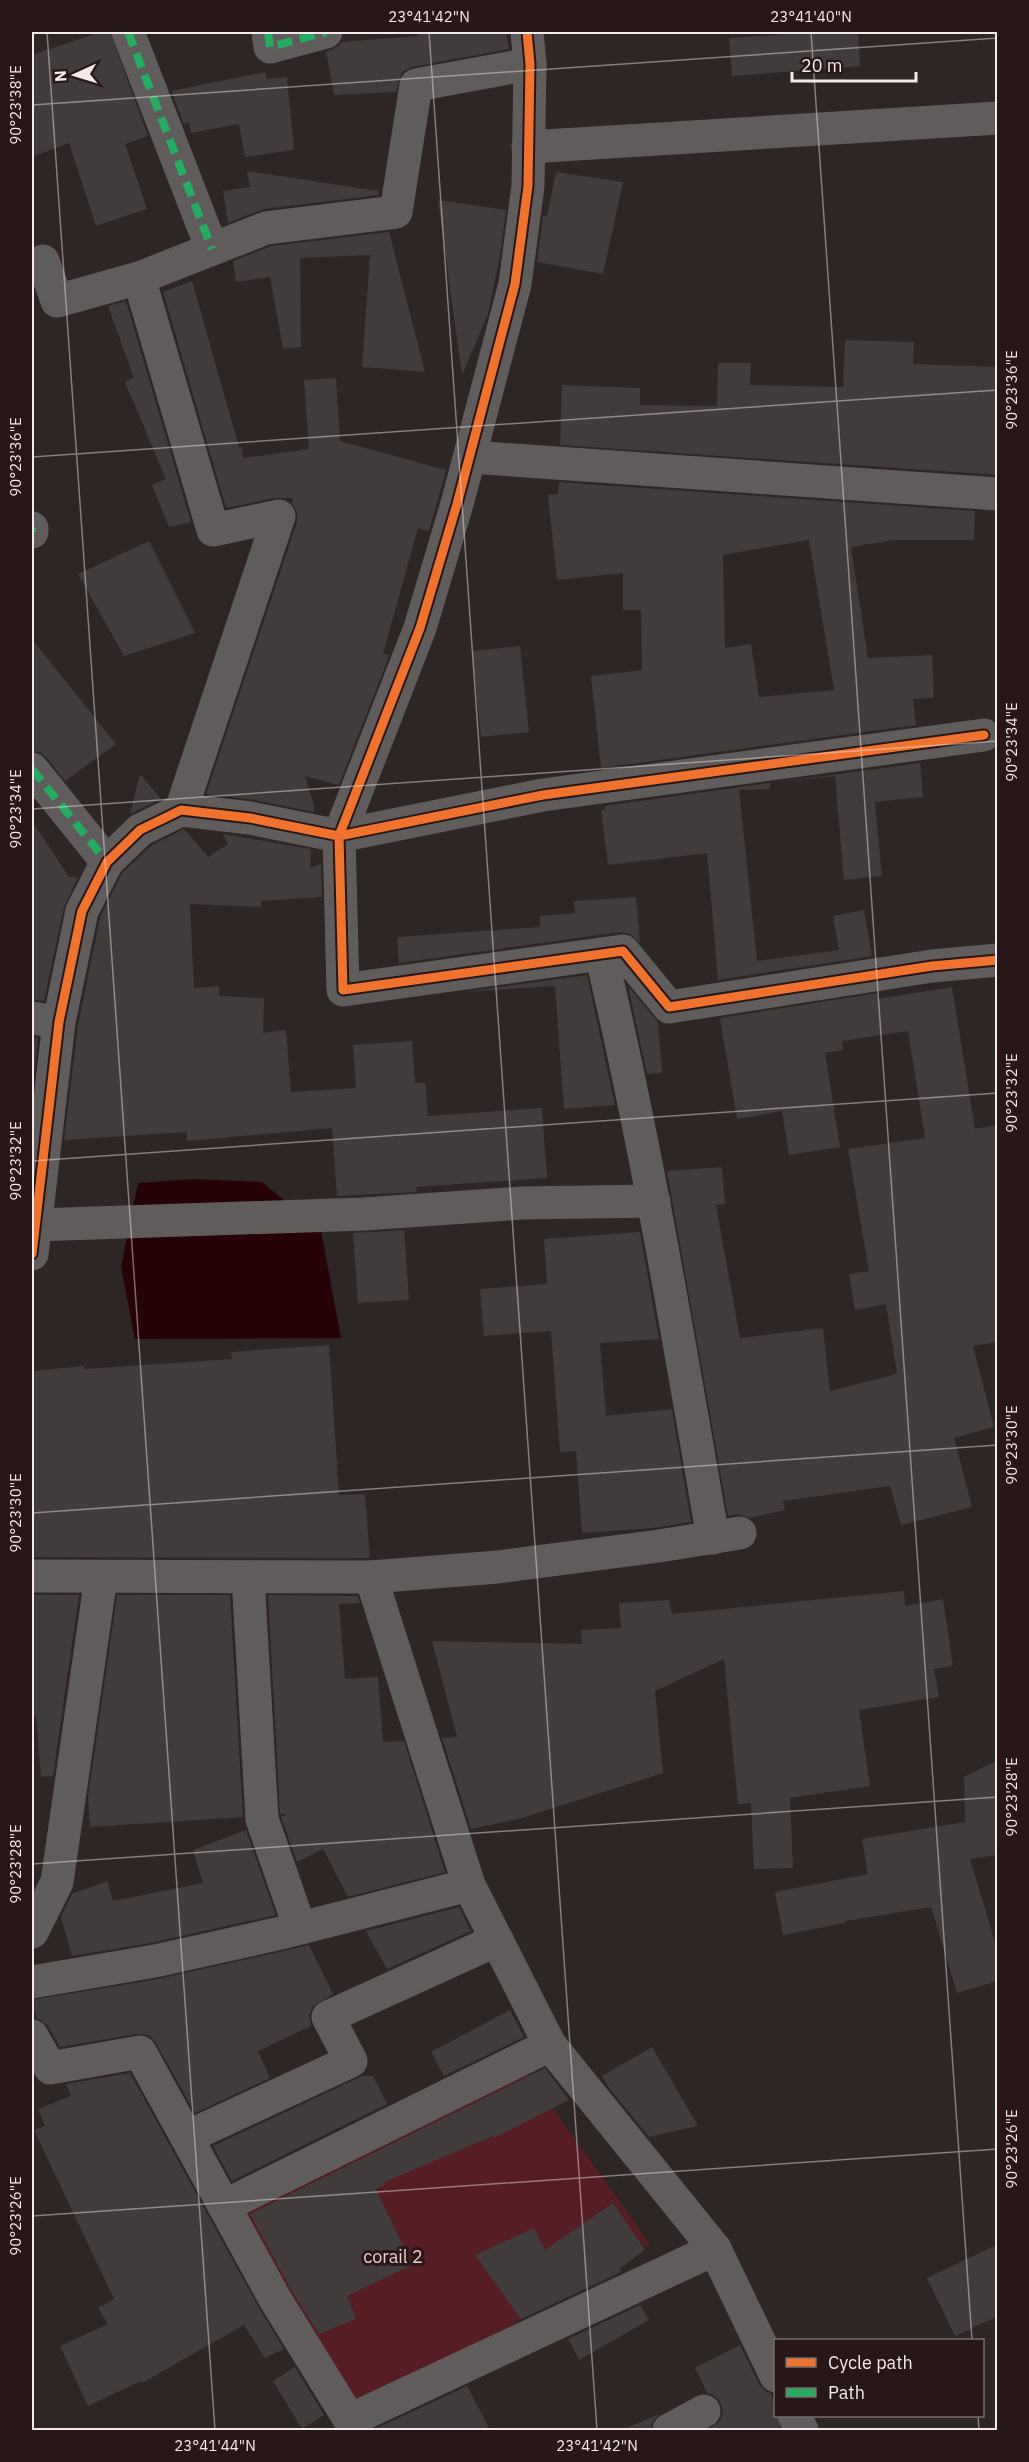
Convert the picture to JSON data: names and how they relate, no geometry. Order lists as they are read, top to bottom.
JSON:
{
  "parks": ["corail 2"],
  "legend": ["Cycle path", "Path"],
  "scale_bar": "20 m",
  "north": "left",
  "coordinates": [
    "23°41'42\"N",
    "23°41'40\"N",
    "90°23'38\"E",
    "90°23'36\"E",
    "90°23'34\"E",
    "90°23'32\"E",
    "90°23'30\"E",
    "90°23'28\"E",
    "90°23'26\"E",
    "23°41'44\"N"
  ]
}
